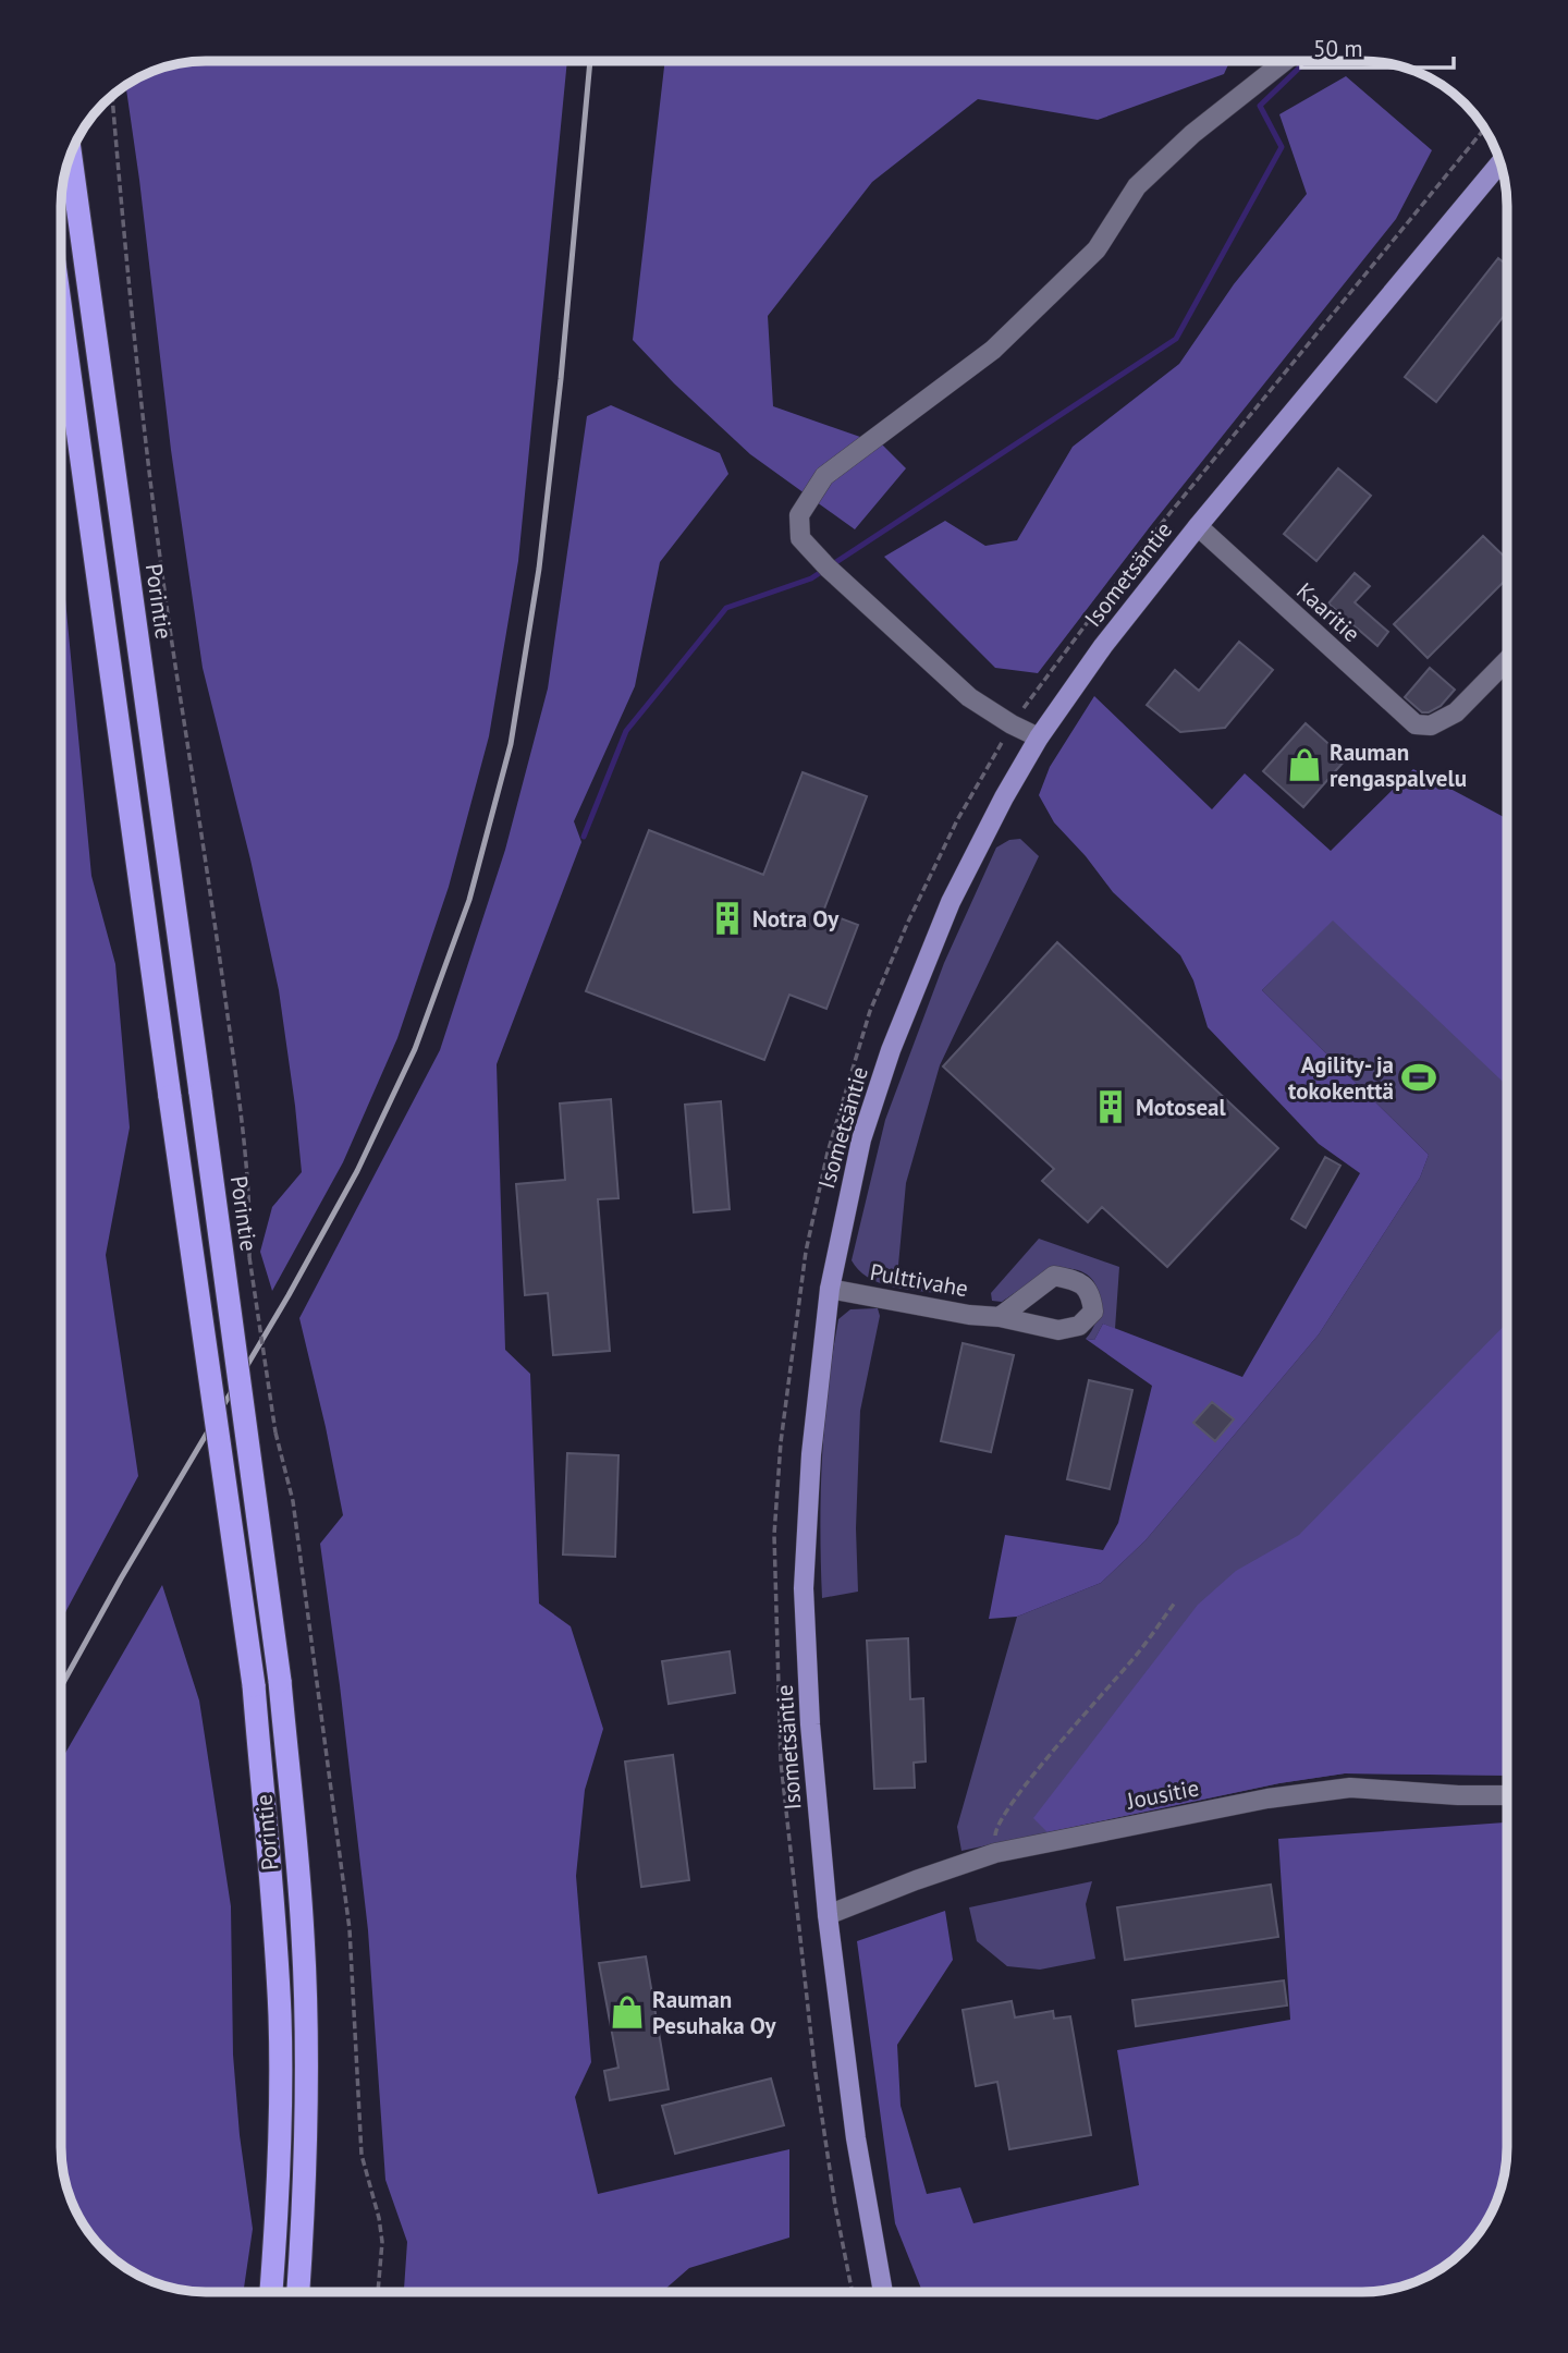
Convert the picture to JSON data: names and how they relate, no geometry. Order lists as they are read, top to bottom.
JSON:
{
  "streets": {
    "highway": ["Porintie"],
    "main road": ["Isometsäntie"],
    "street": ["Kaaritie", "Pulttivahe", "Jousitie"]
  },
  "crossings": [
    ["Isometsäntie", "Kaaritie"],
    ["Isometsäntie", "Pulttivahe"],
    ["Isometsäntie", "Jousitie"]
  ],
  "places": {
    "shop": ["Rauman rengaspalvelu", "Rauman Pesuhaka Oy"],
    "building": ["Notra Oy", "Motoseal"],
    "sports": ["Agility- ja tokokenttä"]
  },
  "scale_bar": "50 m"
}
